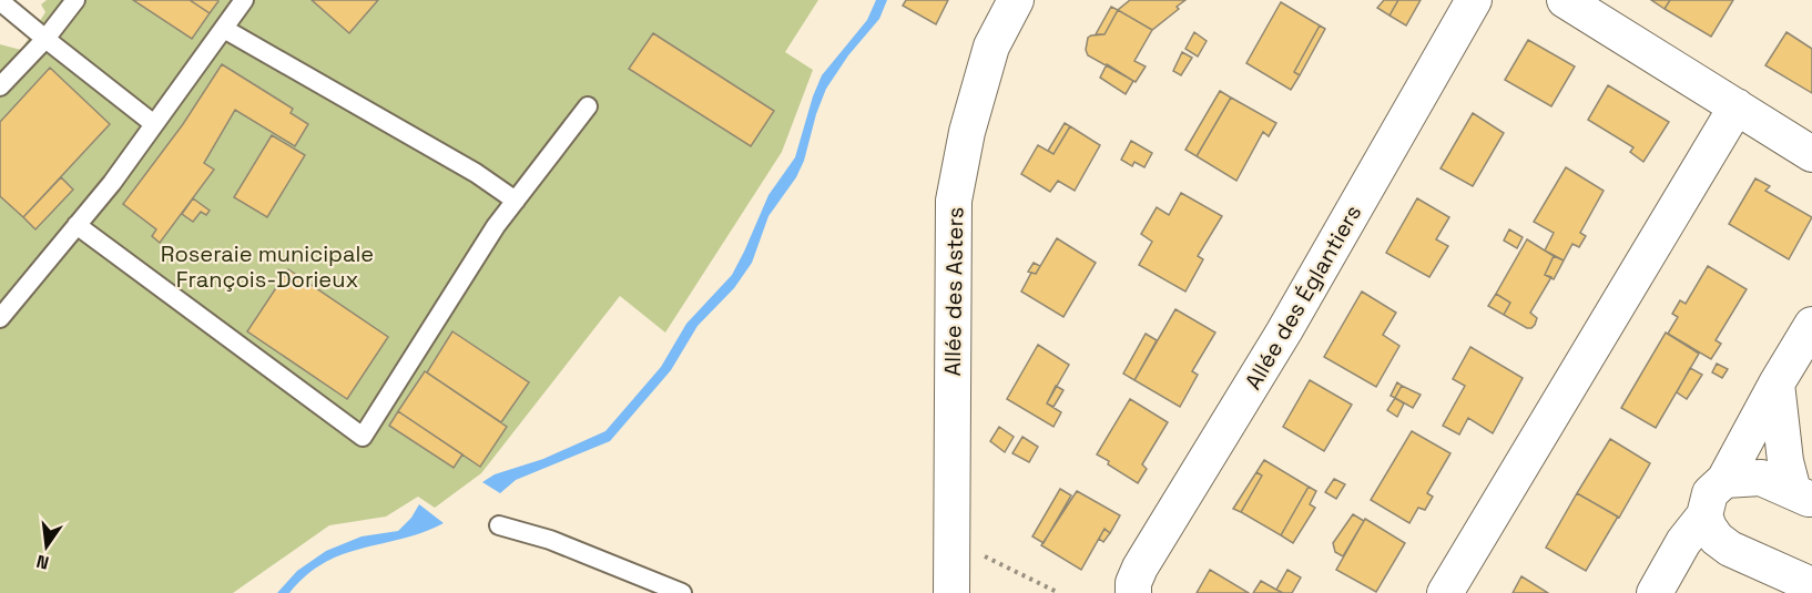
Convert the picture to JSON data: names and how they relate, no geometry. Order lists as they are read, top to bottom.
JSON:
{
  "streets": {
    "street": ["Allée des Asters", "Allée des Églantiers"]
  },
  "parks": ["Roseraie municipale François-Dorieux"],
  "north": "bottom"
}
